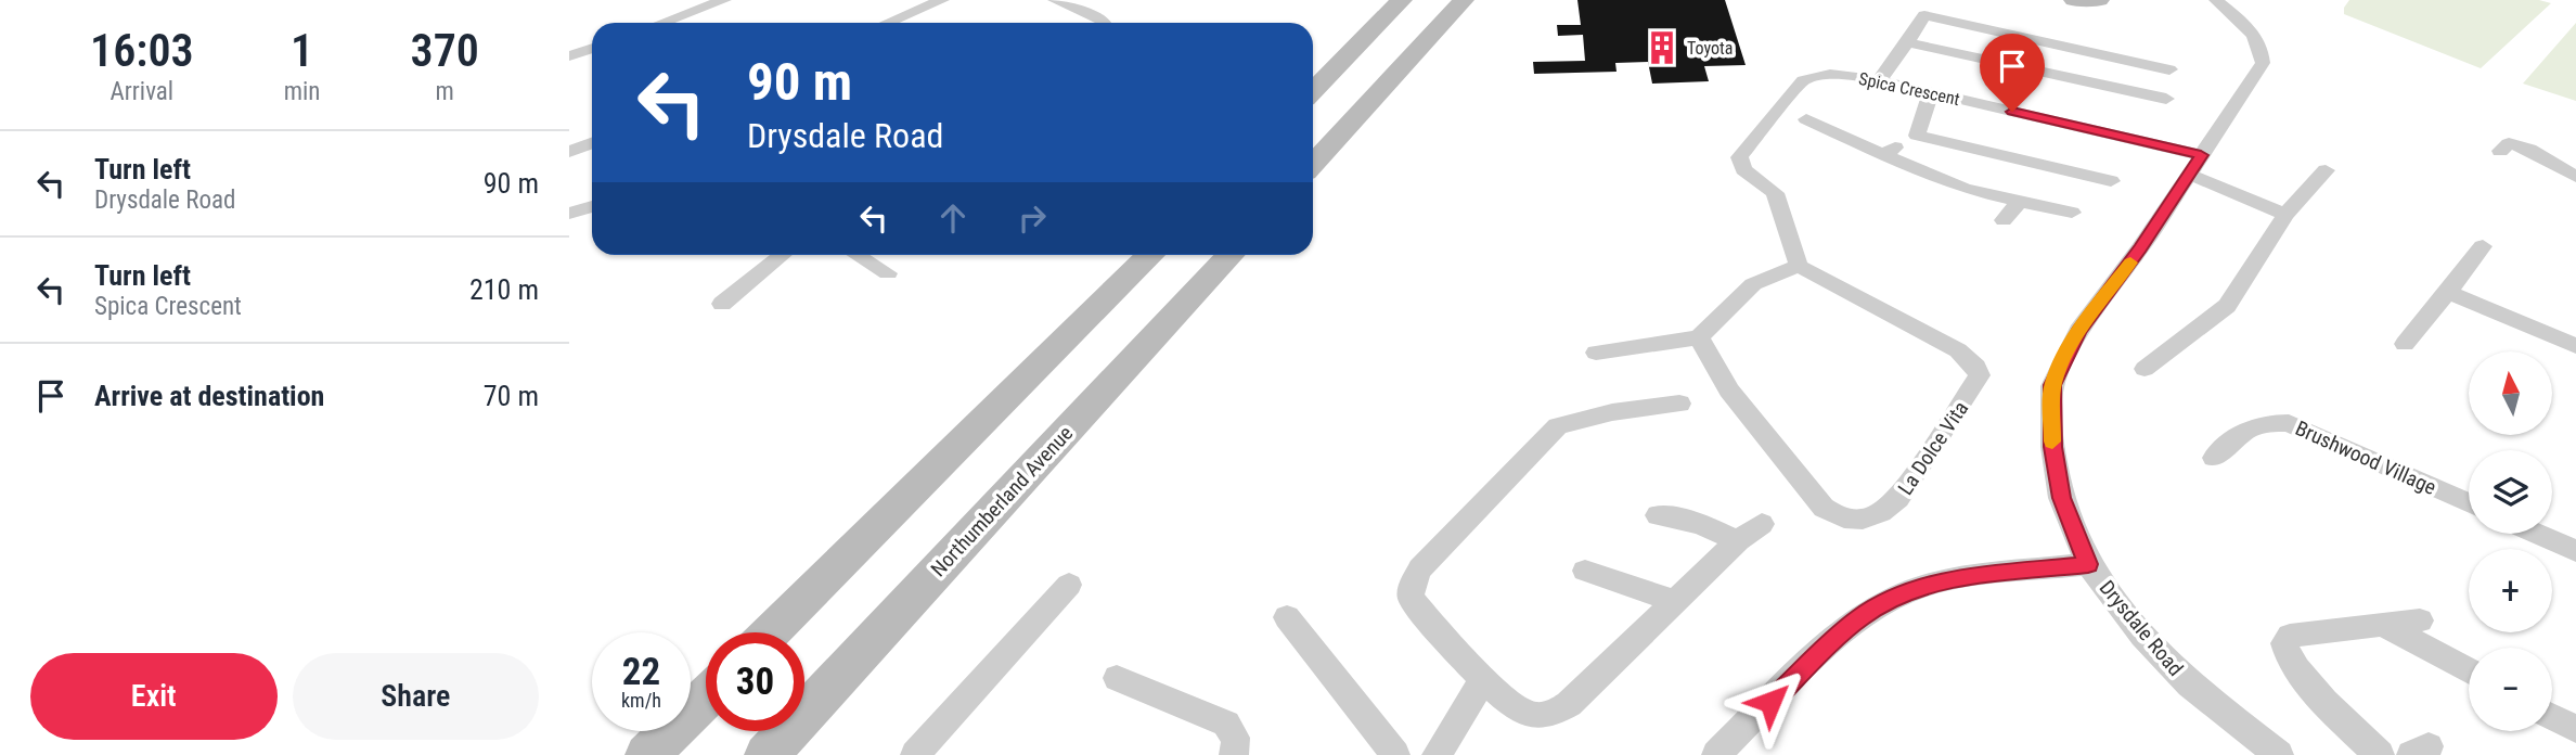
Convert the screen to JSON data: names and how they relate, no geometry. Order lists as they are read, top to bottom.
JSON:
{
  "streets": {
    "main road": ["Northumberland Avenue"],
    "street": [
      "Spica Crescent",
      "La Dolce Vita",
      "Brushwood Village",
      "Drysdale Road"
    ]
  },
  "crossings": [
    ["Spica Crescent", "La Dolce Vita"],
    ["Spica Crescent", "Drysdale Road"]
  ],
  "places": {
    "building": ["Toyota"]
  },
  "north": "top",
  "page": {
    "eta": [
      "16:03",
      "Arrival",
      "1",
      "min",
      "370",
      "m"
    ],
    "turn": ["90 m", "Drysdale Road"],
    "list": [
      {
        "name": "Turn left",
        "note": "Drysdale Road",
        "value": "90 m"
      },
      {
        "name": "Turn left",
        "note": "Spica Crescent",
        "value": "210 m"
      },
      {
        "name": "Arrive at destination",
        "value": "70 m"
      }
    ],
    "map_buttons": ["+", "−"],
    "speed": "22 km/h",
    "limit": "30",
    "buttons": ["Exit", "Share"]
  }
}
